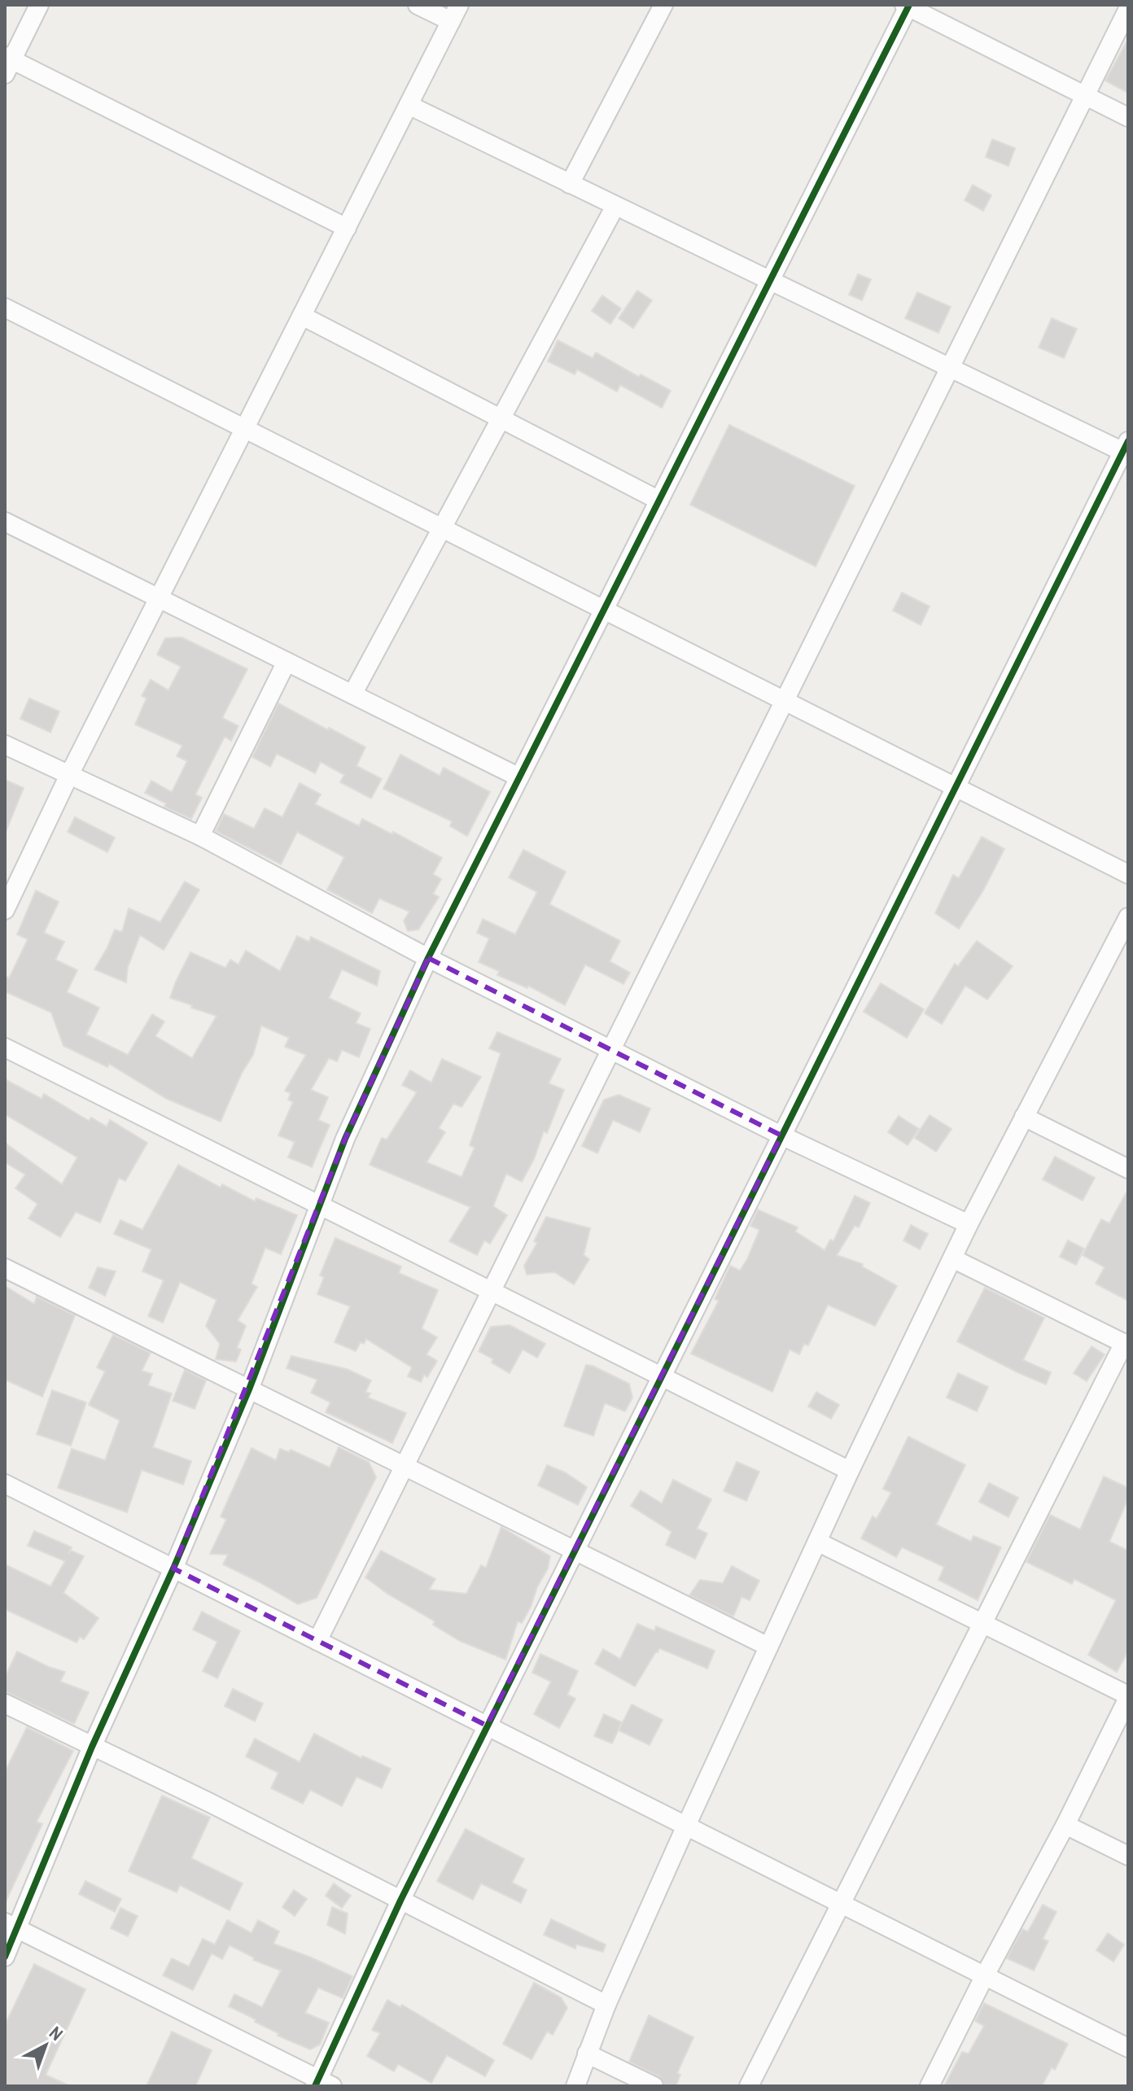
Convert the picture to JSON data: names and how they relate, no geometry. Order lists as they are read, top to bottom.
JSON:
{
  "north": "top right"
}
